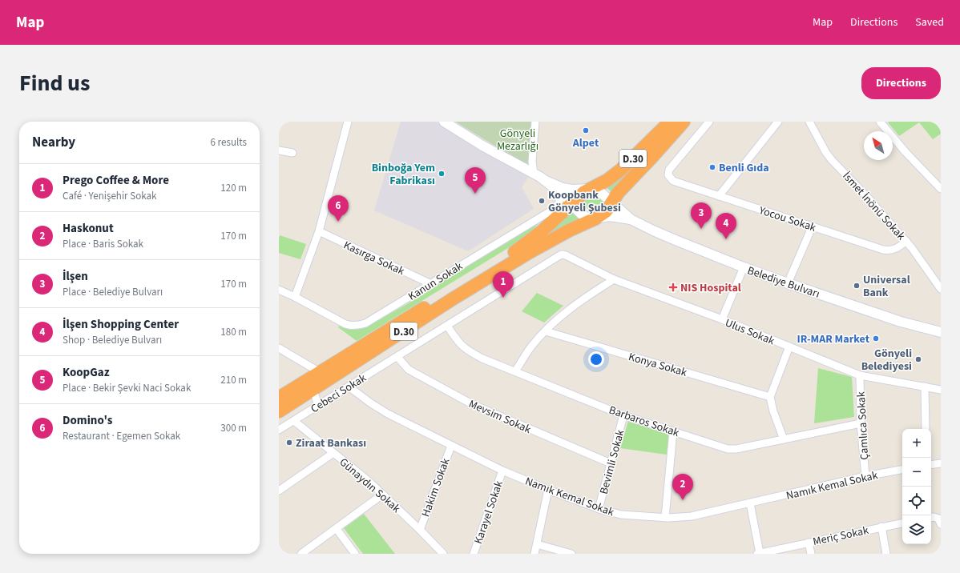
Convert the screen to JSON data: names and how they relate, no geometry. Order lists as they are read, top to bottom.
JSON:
{
  "streets": {
    "highway": ["D.30"],
    "main road": ["Belediye Bulvarı"],
    "street": [
      "İsmet İnönü Sokak",
      "Yocou Sokak",
      "Kasırga Sokak",
      "Kanun Sokak",
      "Ulus Sokak",
      "Konya Sokak",
      "Cebeci Sokak",
      "Mevsim Sokak",
      "Barbaros Sokak",
      "Çamlıca Sokak",
      "Bevimli Sokak",
      "Günaydın Sokak",
      "Namık Kemal Sokak",
      "Hakim Sokak",
      "Karayel Sokak",
      "Meriç Sokak"
    ]
  },
  "crossings": [
    ["D.30", "Belediye Bulvarı"],
    ["İsmet İnönü Sokak", "Yocou Sokak"],
    ["Kasırga Sokak", "Kanun Sokak"],
    ["Kanun Sokak", "Belediye Bulvarı"],
    ["Ulus Sokak", "Cebeci Sokak"],
    ["Ulus Sokak", "Çamlıca Sokak"],
    ["Cebeci Sokak", "Mevsim Sokak"],
    ["Cebeci Sokak", "Barbaros Sokak"],
    ["Cebeci Sokak", "Günaydın Sokak"],
    ["Cebeci Sokak", "Namık Kemal Sokak"],
    ["Mevsim Sokak", "Bevimli Sokak"],
    ["Barbaros Sokak", "Çamlıca Sokak"],
    ["Barbaros Sokak", "Bevimli Sokak"],
    ["Çamlıca Sokak", "Namık Kemal Sokak"],
    ["Bevimli Sokak", "Namık Kemal Sokak"],
    ["Günaydın Sokak", "Hakim Sokak"],
    ["Namık Kemal Sokak", "Hakim Sokak"],
    ["Namık Kemal Sokak", "Karayel Sokak"]
  ],
  "parks": ["Gönyeli Mezarlığı"],
  "places": {
    "other": [
      "Alpet",
      "Benli Gıda",
      "Binboğa Yem Fabrikası",
      "Koopbank Gönyeli Şubesi",
      "Universal Bank",
      "IR-MAR Market",
      "Gönyeli Belediyesi",
      "Ziraat Bankası"
    ],
    "health": ["NIS Hospital"]
  },
  "north": "top left",
  "page": {
    "header": "Map",
    "nav": ["Map", "Directions", "Saved"],
    "title": "Find us",
    "buttons": "Directions",
    "heading": ["Nearby", "6 results"],
    "list": [
      {
        "mark": "1",
        "name": "Prego Coffee & More",
        "note": "Café · Yenişehir Sokak",
        "value": "120 m"
      },
      {
        "mark": "2",
        "name": "Haskonut",
        "note": "Place · Baris Sokak",
        "value": "170 m"
      },
      {
        "mark": "3",
        "name": "İlşen",
        "note": "Place · Belediye Bulvarı",
        "value": "170 m"
      },
      {
        "mark": "4",
        "name": "İlşen Shopping Center",
        "note": "Shop · Belediye Bulvarı",
        "value": "180 m"
      },
      {
        "mark": "5",
        "name": "KoopGaz",
        "note": "Place · Bekir Şevki Naci Sokak",
        "value": "210 m"
      },
      {
        "mark": "6",
        "name": "Domino's",
        "note": "Restaurant · Egemen Sokak",
        "value": "300 m"
      }
    ],
    "pins": [
      "5",
      "6",
      "3",
      "4",
      "1",
      "2"
    ],
    "map_buttons": ["+", "−"]
  }
}
